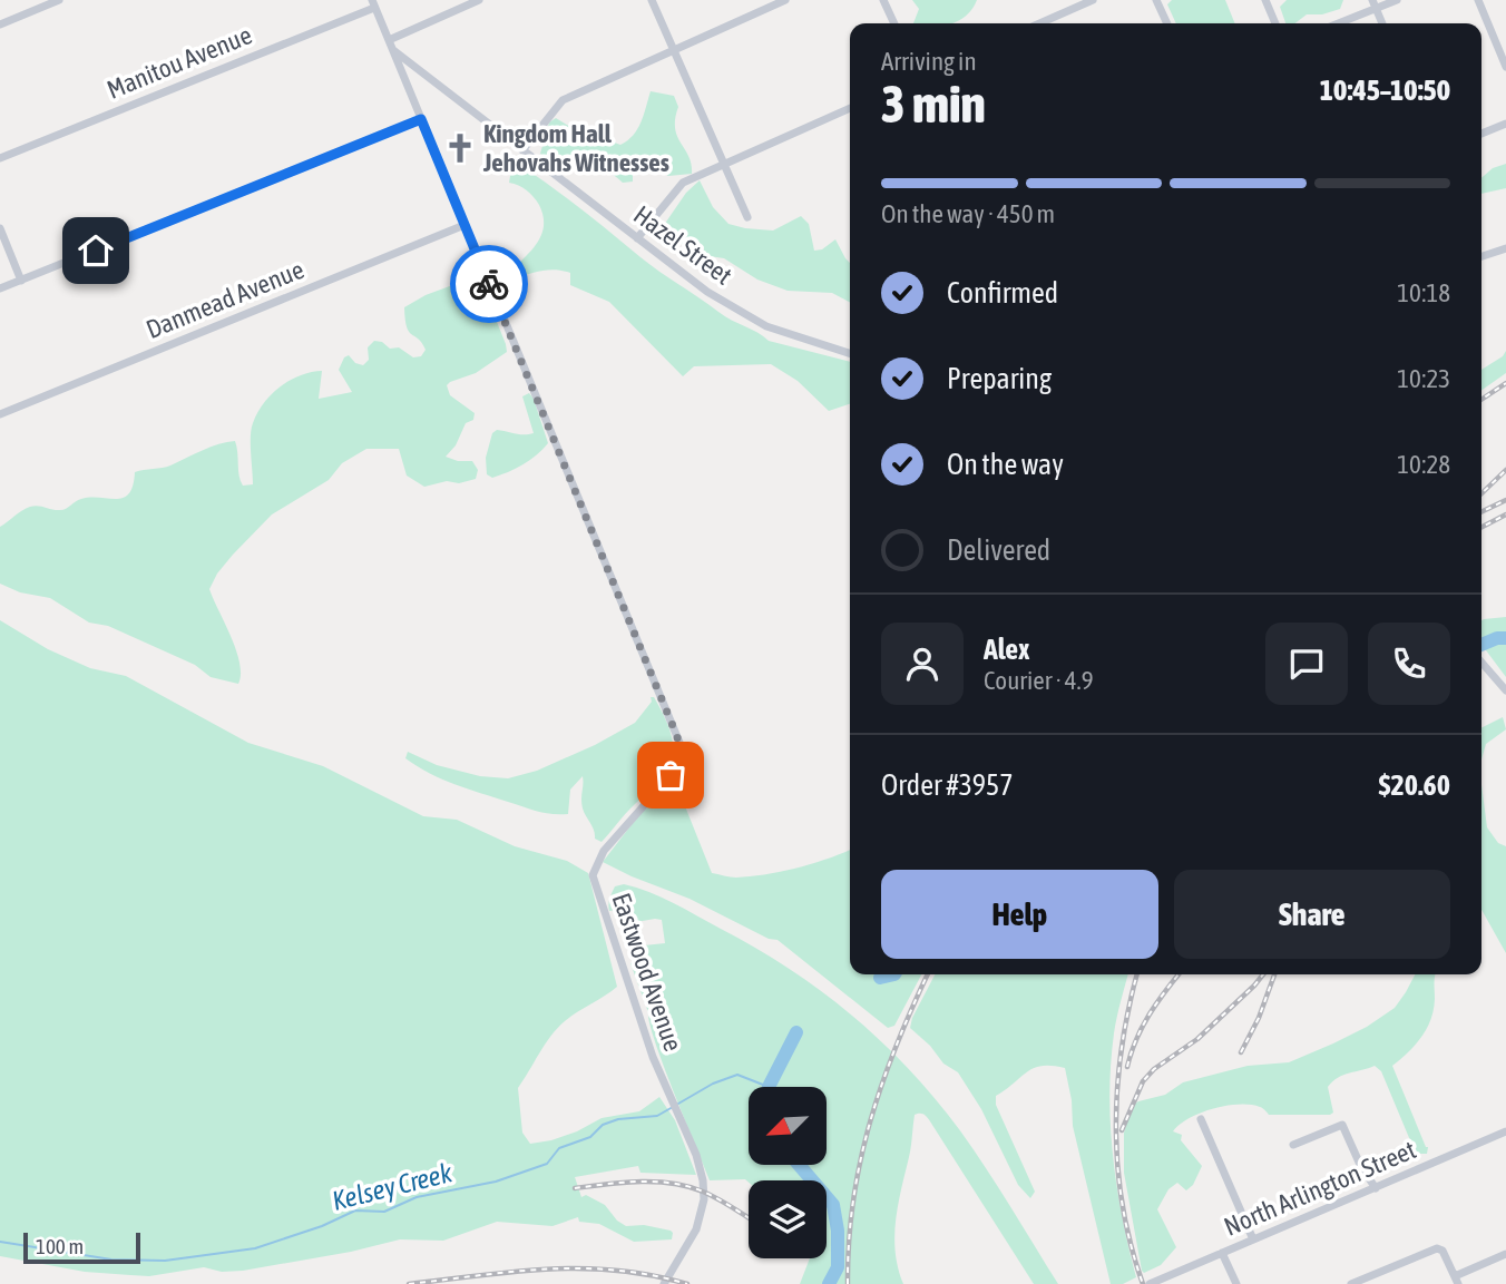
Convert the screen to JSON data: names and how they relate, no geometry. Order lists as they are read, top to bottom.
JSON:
{
  "streets": {
    "street": [
      "Manitou Avenue",
      "Hazel Street",
      "Danmead Avenue",
      "Eastwood Avenue",
      "North Arlington Street"
    ]
  },
  "crossings": [
    ["Manitou Avenue", "Eastwood Avenue"],
    ["Hazel Street", "Eastwood Avenue"],
    ["Danmead Avenue", "Eastwood Avenue"]
  ],
  "water": ["Kelsey Creek"],
  "places": {
    "church": ["Kingdom Hall Jehovahs Witnesses"]
  },
  "scale_bar": "100 m",
  "north": "bottom left",
  "page": {
    "heading": ["3 min", "Arriving in", "10:45–10:50"],
    "panel": [
      "Alex",
      "Courier · 4.9",
      "Order #3957",
      "$20.60"
    ],
    "bar": "On the way · 450 m",
    "list": [
      ["Confirmed", "10:18"],
      ["Preparing", "10:23"],
      ["On the way", "10:28"],
      "Delivered"
    ],
    "buttons": ["Help", "Share"],
    "scale": "100 m"
  }
}
